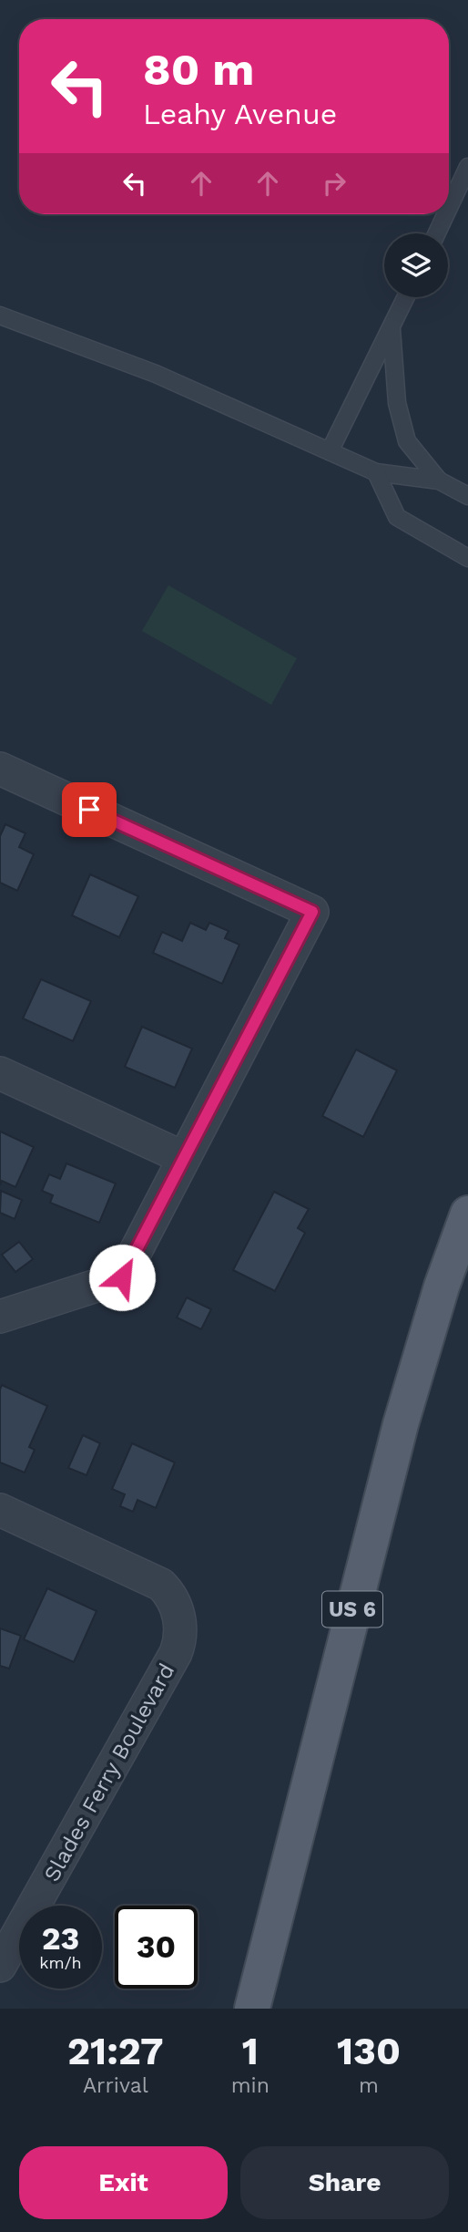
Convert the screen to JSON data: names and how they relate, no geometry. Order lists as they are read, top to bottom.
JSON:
{
  "streets": {
    "main road": ["US 6"],
    "street": ["Slades Ferry Boulevard"]
  },
  "page": {
    "turn": ["80 m", "Leahy Avenue"],
    "speed": "23 km/h",
    "limit": "30",
    "eta": [
      "21:27",
      "Arrival",
      "1",
      "min",
      "130",
      "m"
    ],
    "buttons": ["Exit", "Share"]
  }
}
